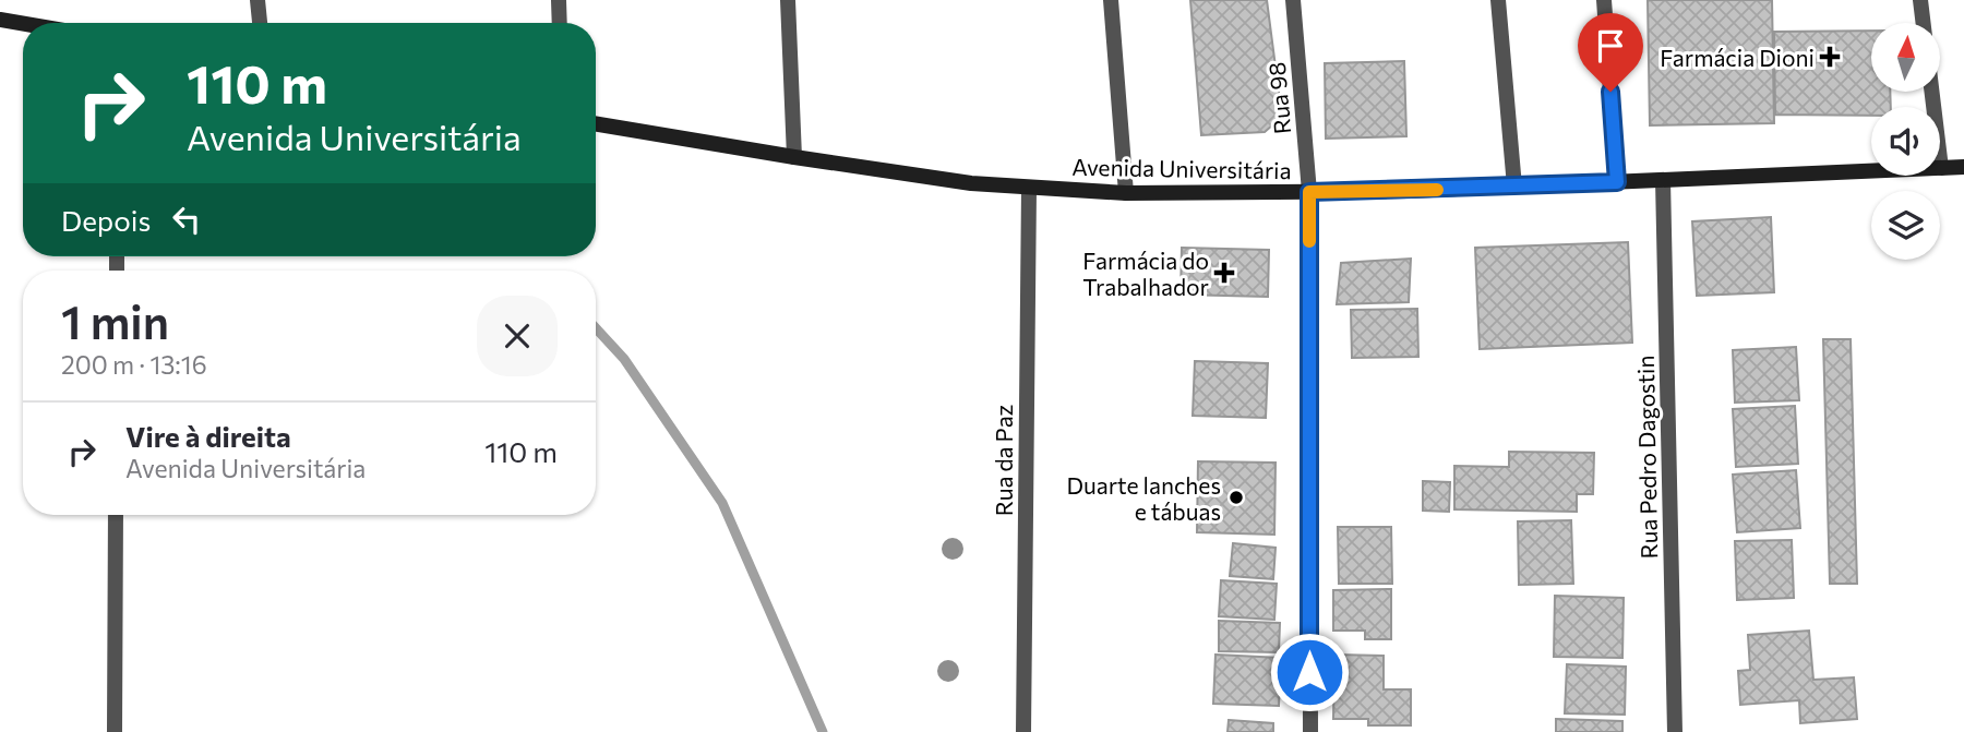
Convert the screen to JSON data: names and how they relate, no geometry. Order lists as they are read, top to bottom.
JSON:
{
  "streets": {
    "main road": ["Avenida Universitária"],
    "street": ["Rua 98", "Rua Pedro Dagostin", "Rua da Paz"]
  },
  "crossings": [
    ["Rua 98", "Avenida Universitária"],
    ["Avenida Universitária", "Rua Pedro Dagostin"],
    ["Avenida Universitária", "Rua da Paz"]
  ],
  "places": {
    "health": ["Farmácia Dioni", "Farmácia do Trabalhador"],
    "other": ["Duarte lanches e tábuas"]
  },
  "north": "top",
  "page": {
    "turn": ["110 m", "Avenida Universitária"],
    "then": "Depois",
    "heading": ["1 min", "200 m · 13:16"],
    "list": [
      {
        "name": "Vire à direita",
        "note": "Avenida Universitária",
        "value": "110 m"
      }
    ]
  }
}
